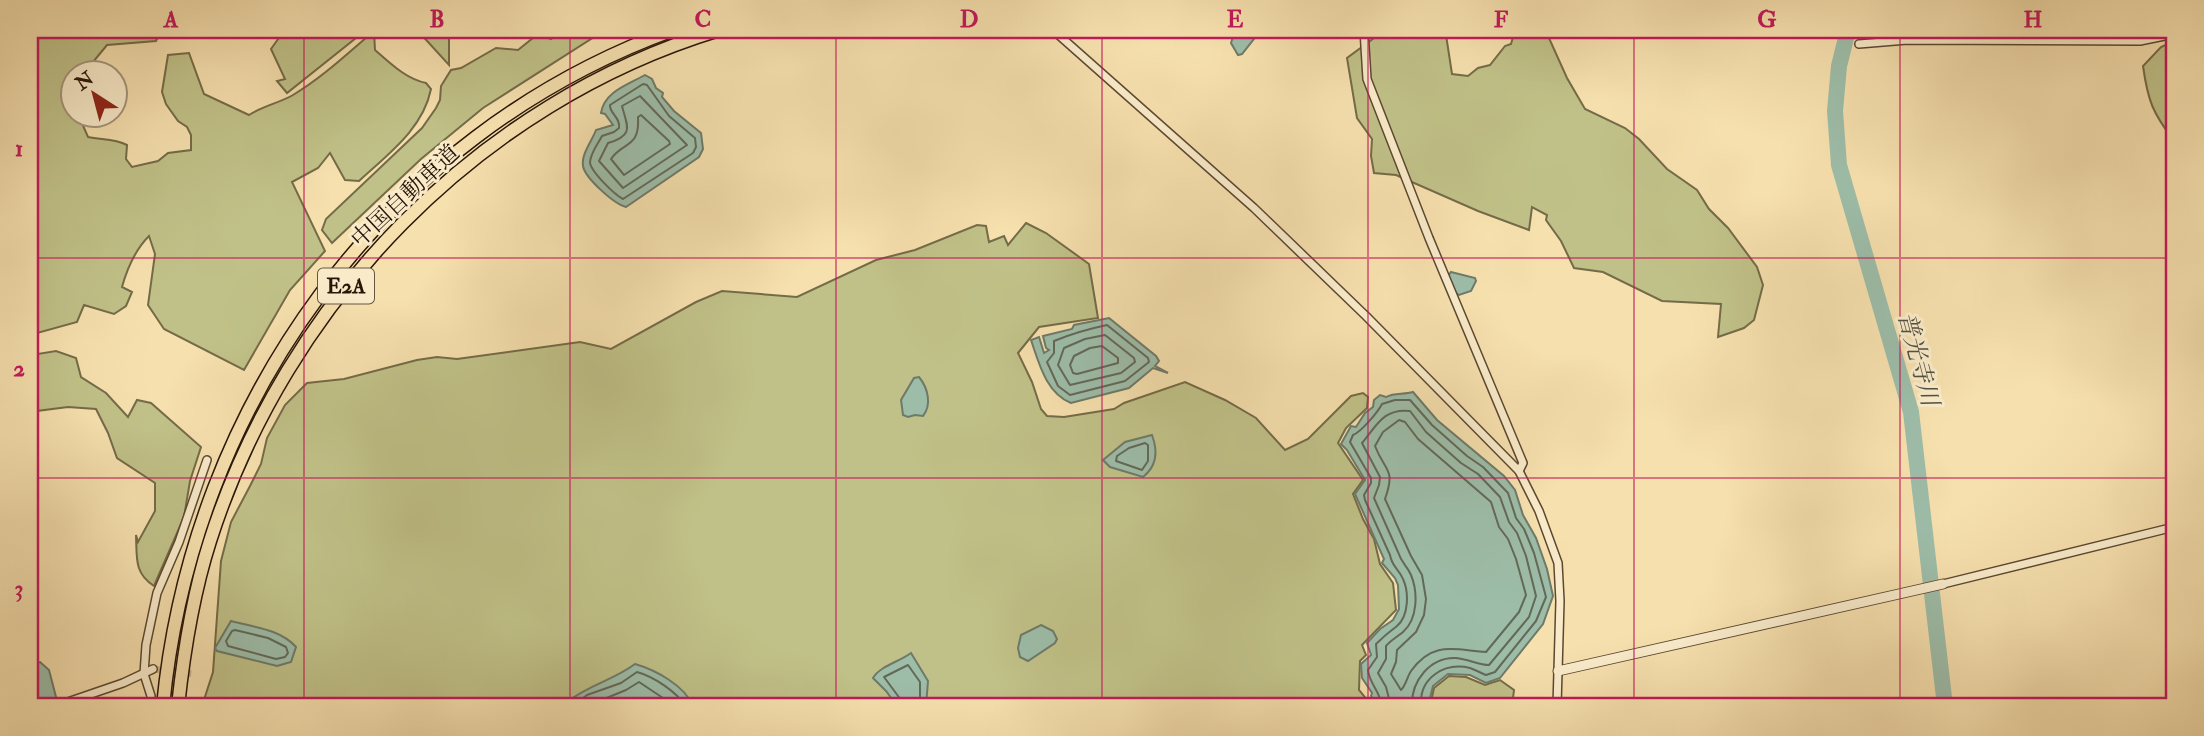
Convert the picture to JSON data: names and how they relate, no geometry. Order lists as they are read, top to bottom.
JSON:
{
  "streets": {
    "highway": ["中国自動車道", "E2A"]
  },
  "water": ["普光寺川"],
  "north": "top left",
  "grid": {
    "columns": [
      "A",
      "B",
      "C",
      "D",
      "E",
      "F",
      "G",
      "H"
    ],
    "rows": ["1", "2", "3"]
  }
}
